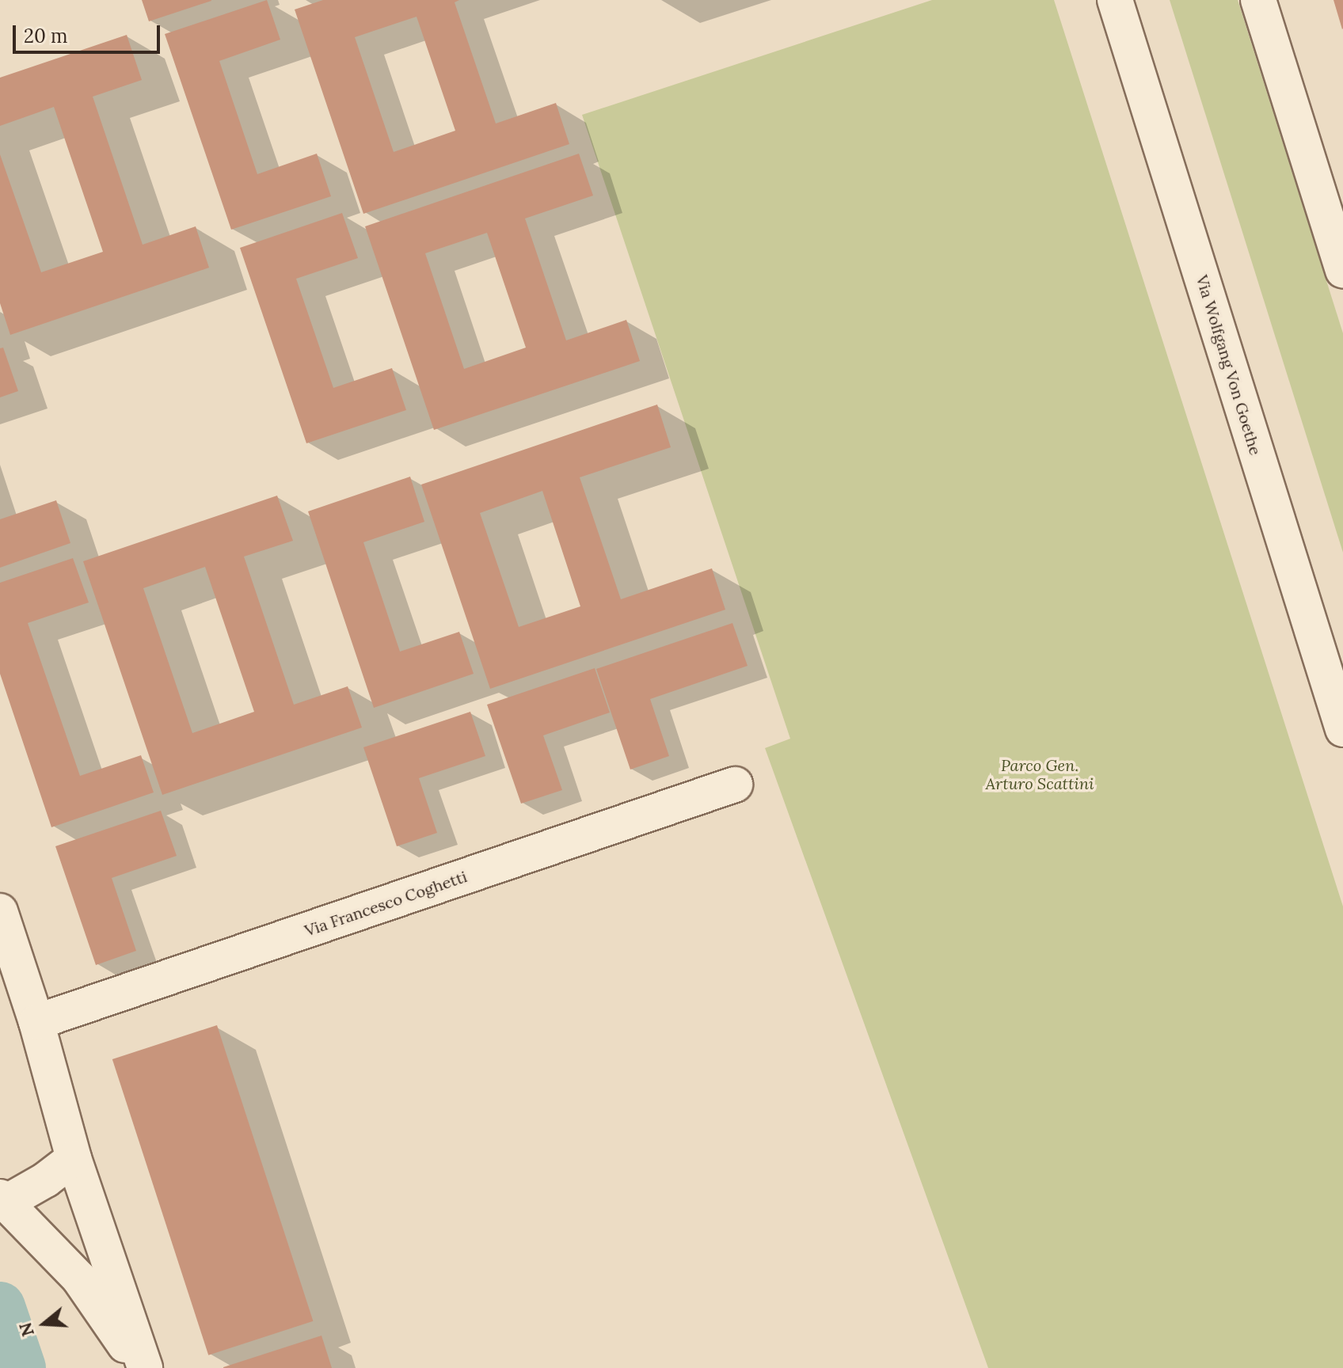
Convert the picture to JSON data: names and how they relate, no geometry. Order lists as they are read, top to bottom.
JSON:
{
  "streets": {
    "street": ["Via Wolfgang Von Goethe", "Via Francesco Coghetti"]
  },
  "parks": ["Parco Gen. Arturo Scattini"],
  "scale_bar": "20 m",
  "north": "left"
}
